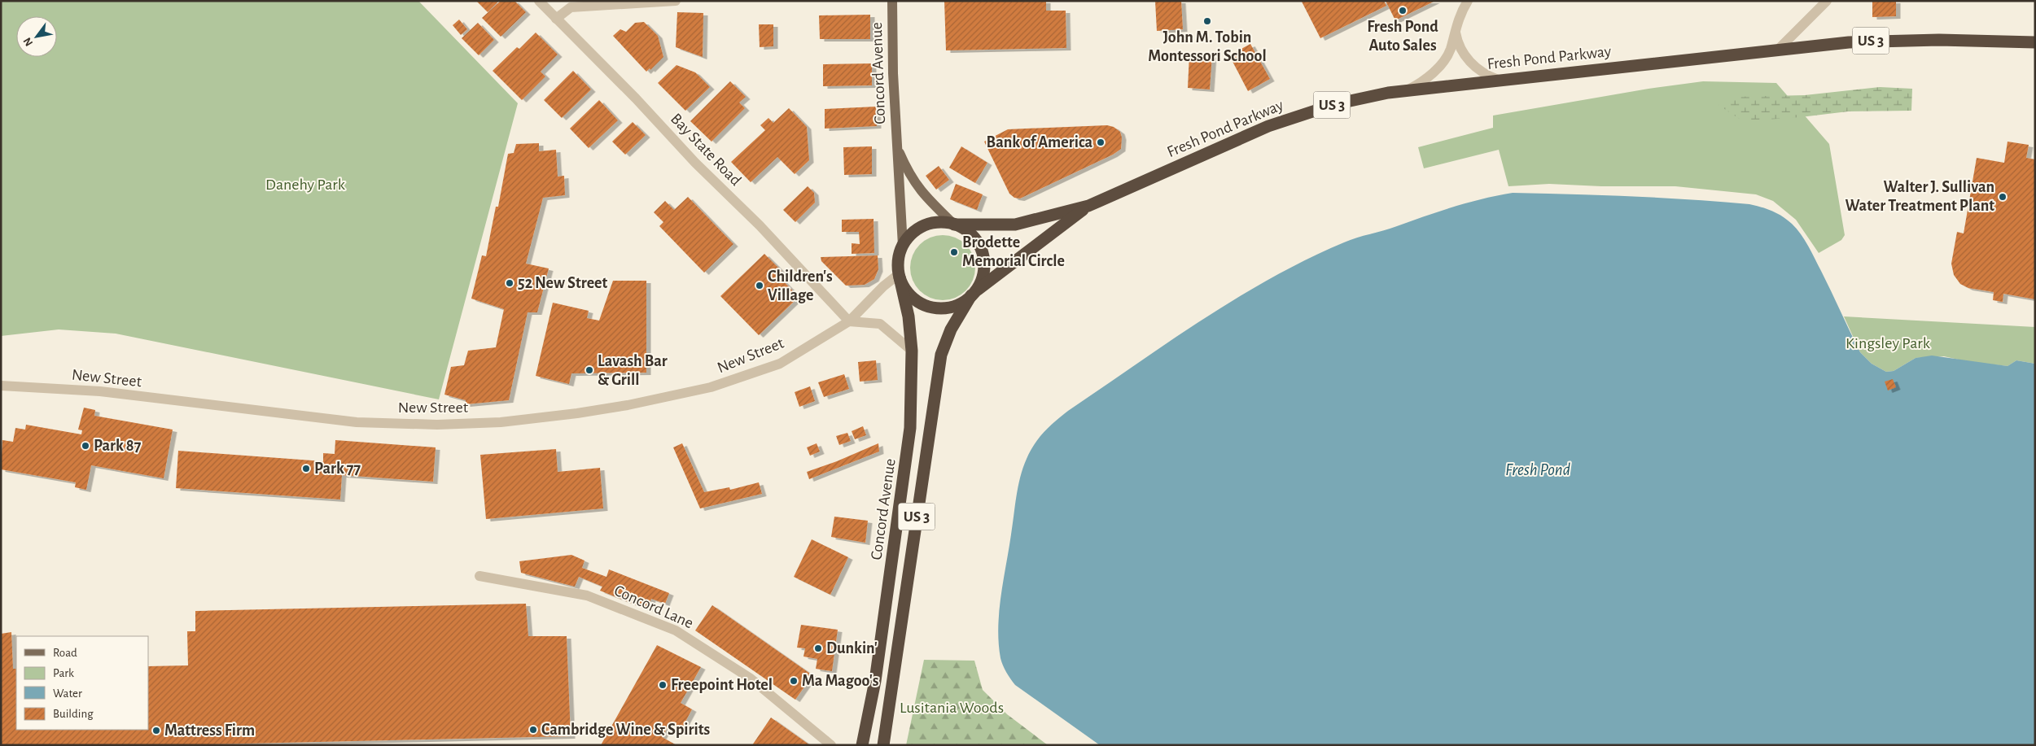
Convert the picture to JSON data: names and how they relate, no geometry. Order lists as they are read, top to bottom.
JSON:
{
  "streets": {
    "highway": ["US 3", "Fresh Pond Parkway", "Concord Avenue"],
    "street": ["Bay State Road", "New Street", "Concord Lane"]
  },
  "crossings": [
    ["US 3", "Fresh Pond Parkway"],
    ["US 3", "Concord Avenue"],
    ["US 3", "New Street"],
    ["Fresh Pond Parkway", "Concord Avenue"],
    ["Fresh Pond Parkway", "New Street"],
    ["Concord Avenue", "New Street"],
    ["Bay State Road", "New Street"]
  ],
  "water": ["Fresh Pond"],
  "parks": ["Danehy Park", "Kingsley Park", "Lusitania Woods"],
  "places": [
    "Fresh Pond Auto Sales",
    "John M. Tobin Montessori School",
    "Bank of America",
    "Walter J. Sullivan Water Treatment Plant",
    "Brodette Memorial Circle",
    "52 New Street",
    "Children's Village",
    "Lavash Bar & Grill",
    "Park 87",
    "Park 77",
    "Dunkin'",
    "Ma Magoo's",
    "Freepoint Hotel",
    "Cambridge Wine & Spirits",
    "Mattress Firm"
  ],
  "legend": [
    "Road",
    "Park",
    "Water",
    "Building"
  ],
  "north": "bottom left"
}
